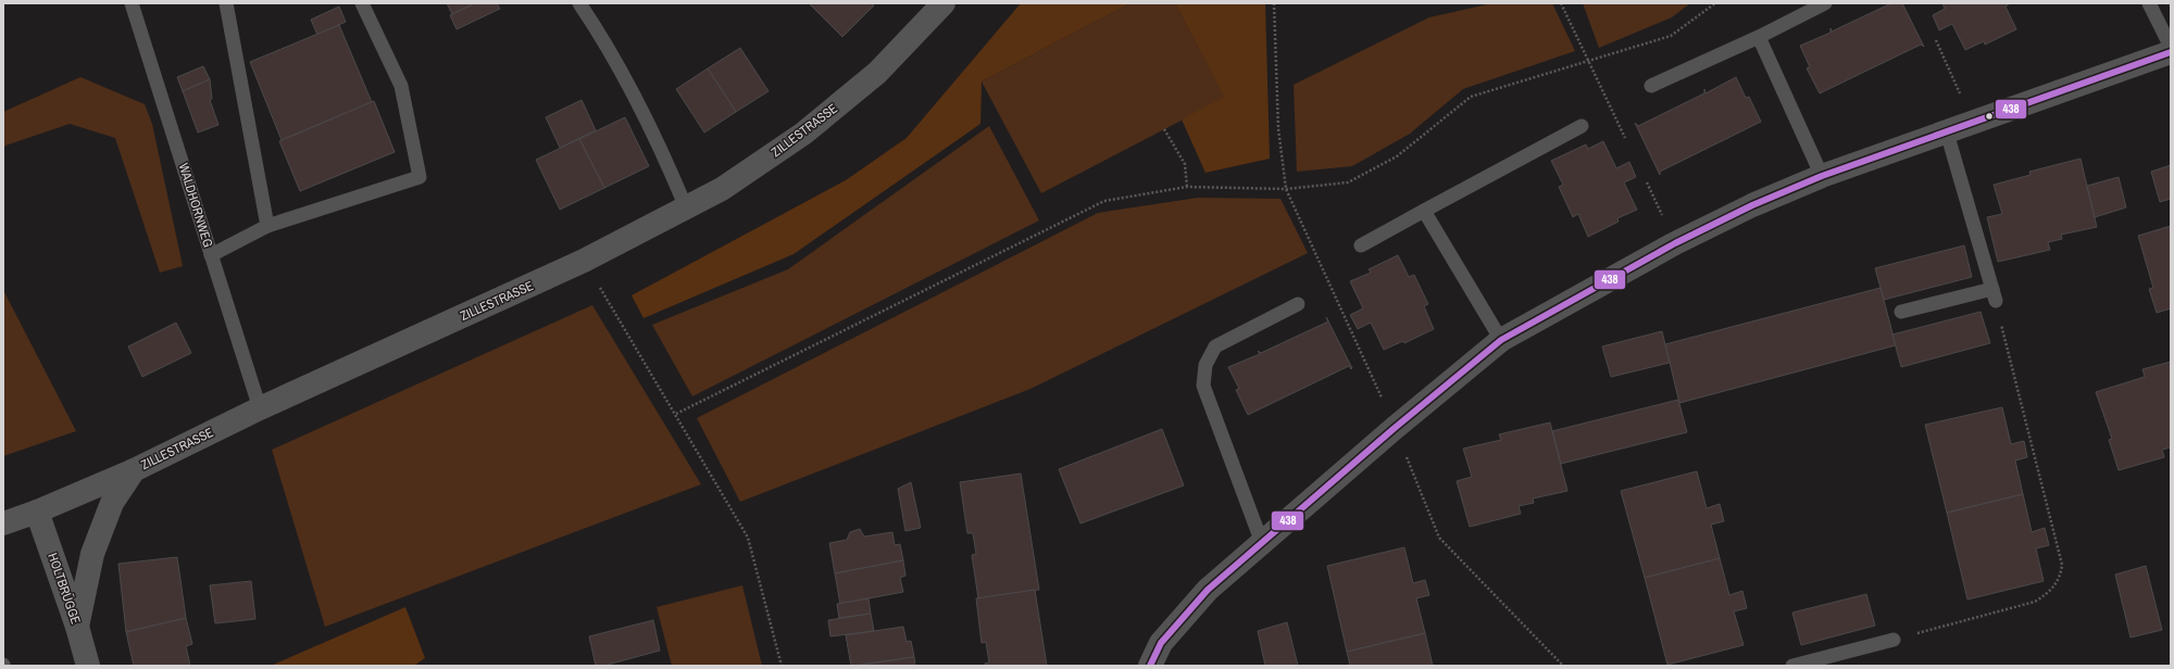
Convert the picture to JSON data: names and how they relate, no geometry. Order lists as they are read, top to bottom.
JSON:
{
  "streets": {
    "main road": ["ZILLESTRASSE", "HOLTBRÜGGE"],
    "lane": ["WALDHORNWEG"]
  },
  "crossings": [
    ["ZILLESTRASSE", "WALDHORNWEG"],
    ["ZILLESTRASSE", "HOLTBRÜGGE"]
  ],
  "lines": ["transit line 438"]
}
